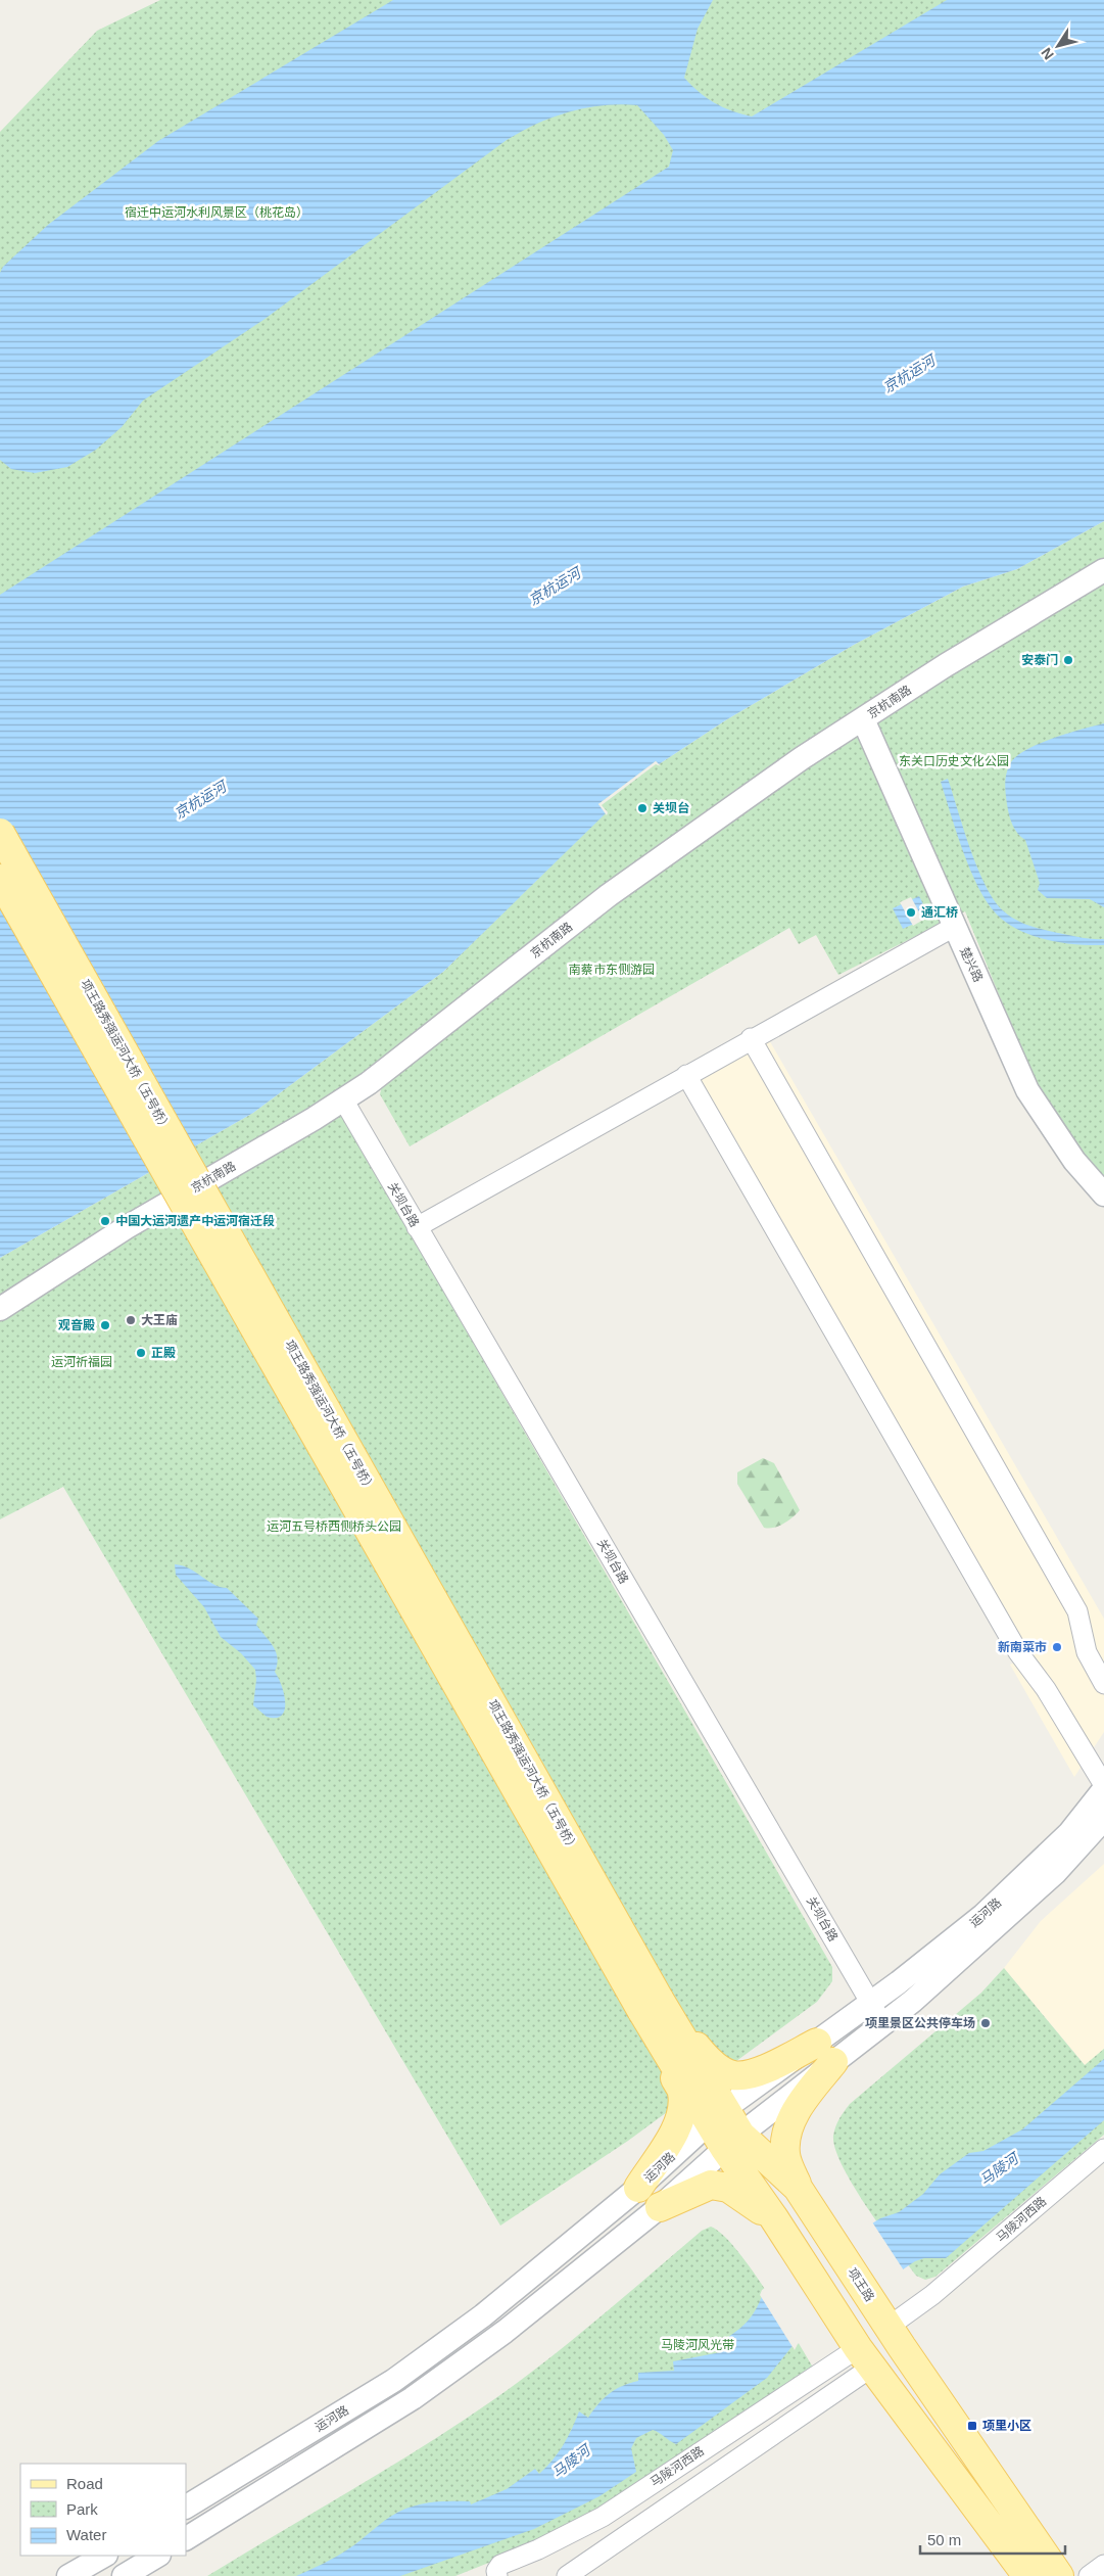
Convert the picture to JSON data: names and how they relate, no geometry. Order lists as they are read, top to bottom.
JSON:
{
  "streets": {
    "main road": ["项王路秀强运河大桥（五号桥）", "项王路"],
    "street": [
      "京杭南路",
      "楚兴路",
      "关坝台路",
      "运河路",
      "马陵河西路"
    ]
  },
  "crossings": [
    ["京杭南路", "楚兴路"],
    ["京杭南路", "关坝台路"],
    ["项王路秀强运河大桥（五号桥）", "项王路"],
    ["关坝台路", "运河路"],
    ["运河路", "项王路"],
    ["马陵河西路", "项王路"]
  ],
  "water": ["京杭运河", "马陵河"],
  "parks": [
    "宿迁中运河水利风景区（桃花岛）",
    "东关口历史文化公园",
    "南蔡市东侧游园",
    "运河祈福园",
    "运河五号桥西侧桥头公园",
    "马陵河风光带"
  ],
  "places": {
    "other": [
      "安泰门",
      "关坝台",
      "通汇桥",
      "中国大运河遗产中运河宿迁段",
      "大王庙",
      "观音殿",
      "正殿",
      "新南菜市",
      "项里景区公共停车场"
    ],
    "transit": ["项里小区"]
  },
  "legend": ["Road", "Park", "Water"],
  "scale_bar": "50 m",
  "north": "bottom left"
}
